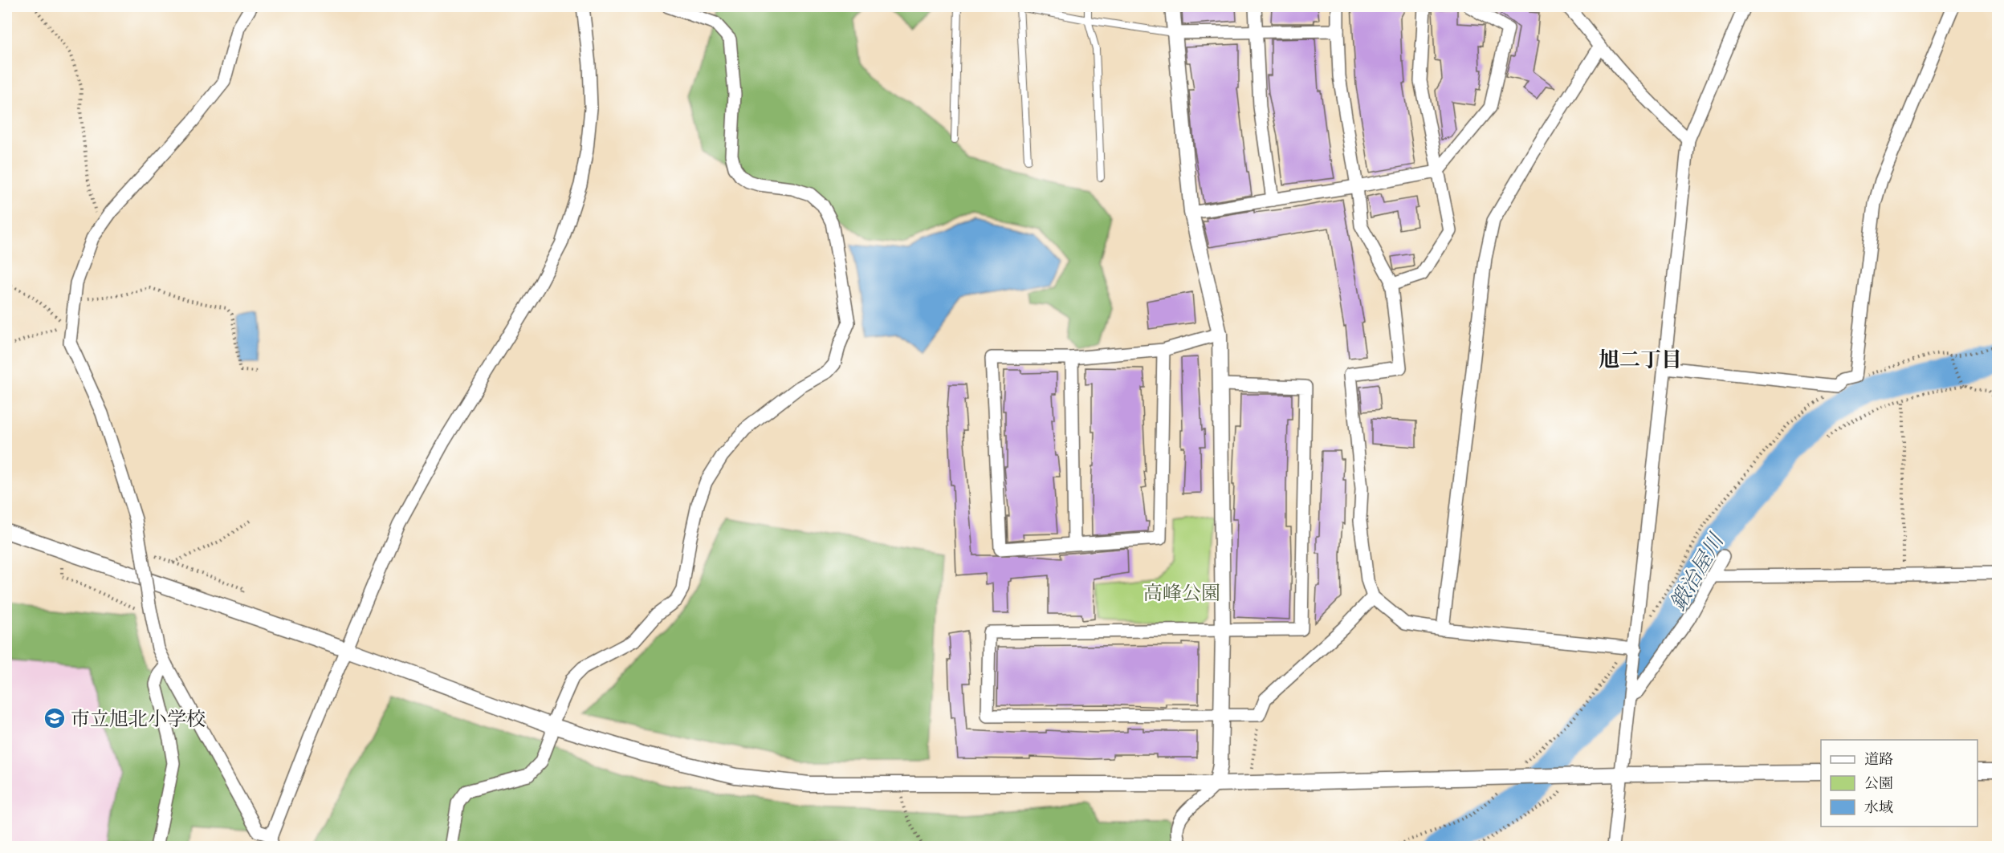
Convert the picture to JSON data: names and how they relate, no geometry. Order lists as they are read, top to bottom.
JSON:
{
  "districts": ["旭二丁目"],
  "water": ["鍛治屋川"],
  "parks": ["高峰公園"],
  "places": {
    "school or university": ["市立旭北小学校"]
  },
  "legend": ["道路", "公園", "水域"]
}
